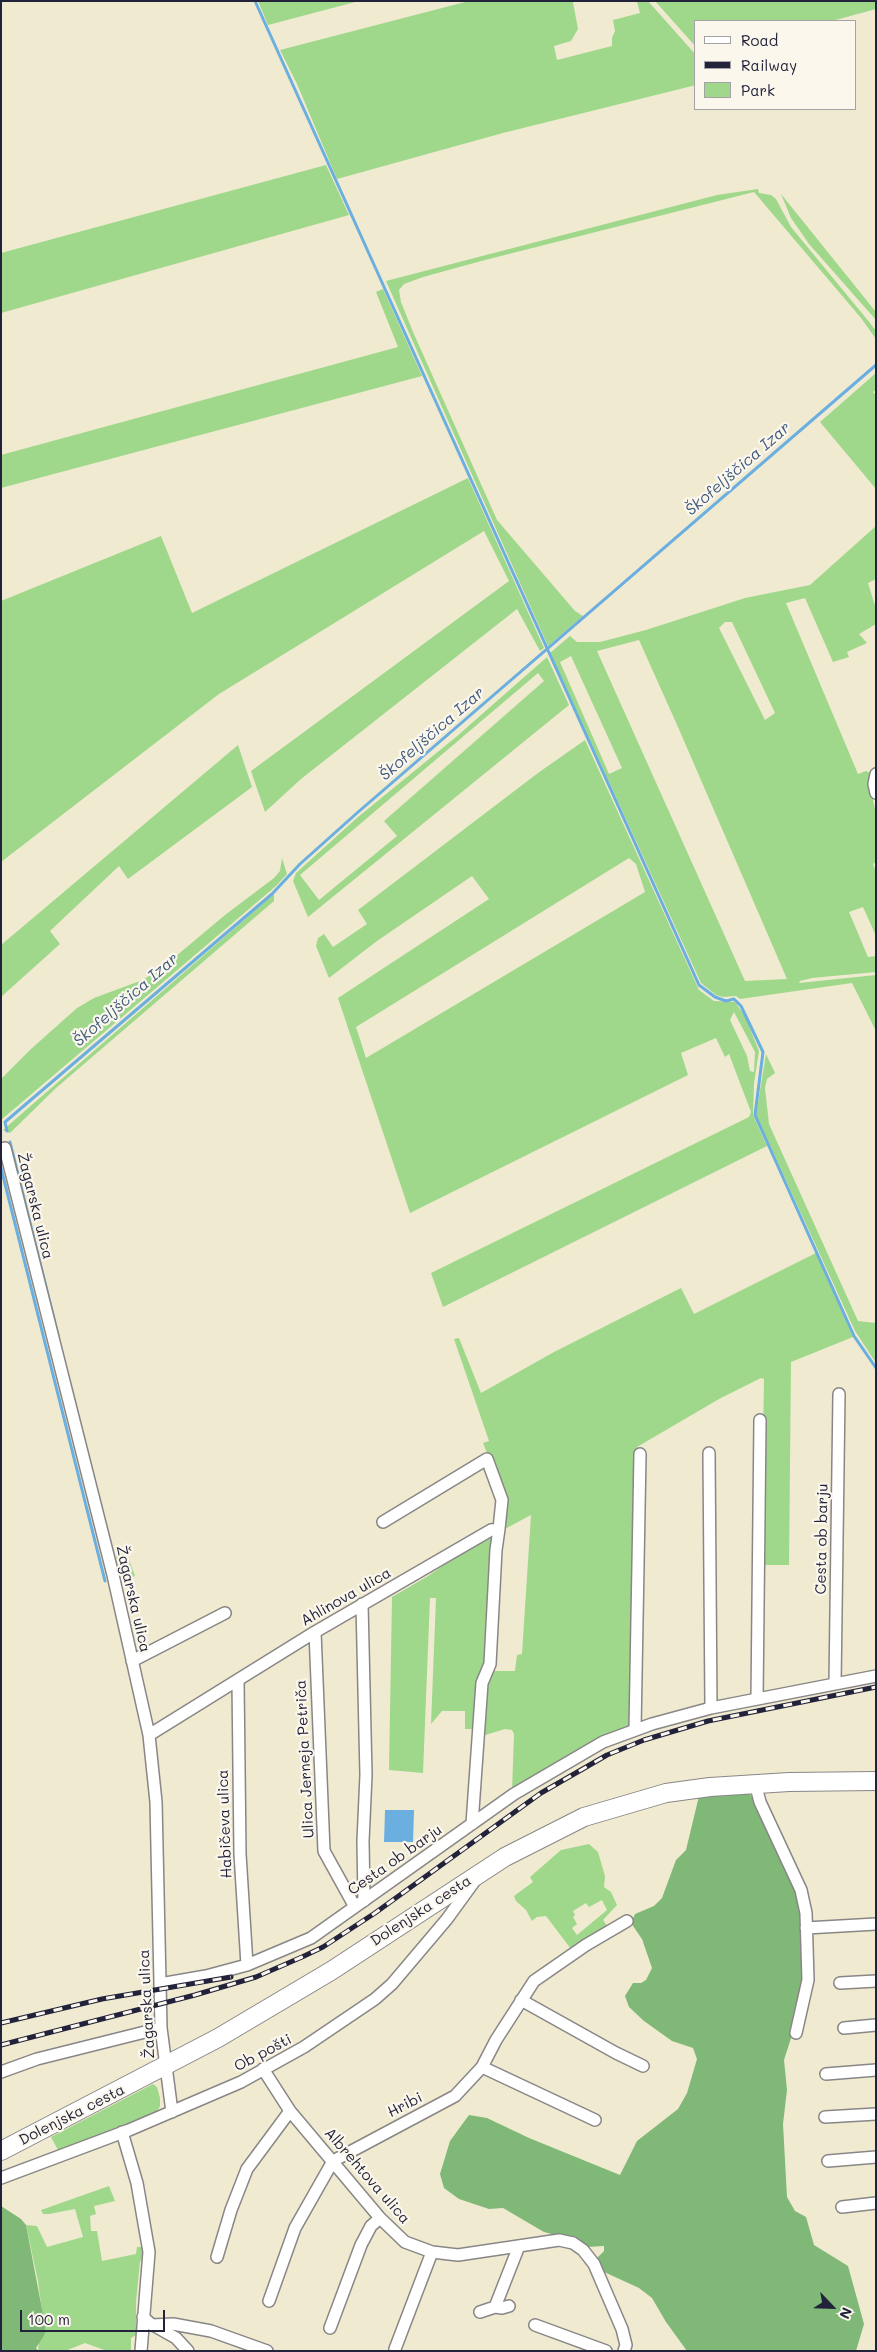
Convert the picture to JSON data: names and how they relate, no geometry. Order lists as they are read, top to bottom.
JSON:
{
  "streets": {
    "main road": ["Dolenjska cesta"],
    "street": [
      "Žagarska ulica",
      "Cesta ob barju",
      "Ahlinova ulica",
      "Ulica Jerneja Petriča",
      "Habičeva ulica",
      "Ob pošti",
      "Hribi",
      "Albrehtova ulica"
    ]
  },
  "crossings": [
    ["Žagarska ulica", "Cesta ob barju"],
    ["Žagarska ulica", "Ahlinova ulica"],
    ["Žagarska ulica", "Dolenjska cesta"],
    ["Žagarska ulica", "Ob pošti"],
    ["Cesta ob barju", "Ulica Jerneja Petriča"],
    ["Cesta ob barju", "Habičeva ulica"],
    ["Ahlinova ulica", "Ulica Jerneja Petriča"],
    ["Ahlinova ulica", "Habičeva ulica"],
    ["Dolenjska cesta", "Ob pošti"],
    ["Ob pošti", "Albrehtova ulica"],
    ["Hribi", "Albrehtova ulica"]
  ],
  "water": ["Škofeljščica Izar"],
  "legend": ["Road", "Railway", "Park"],
  "scale_bar": "100 m",
  "north": "bottom right"
}
